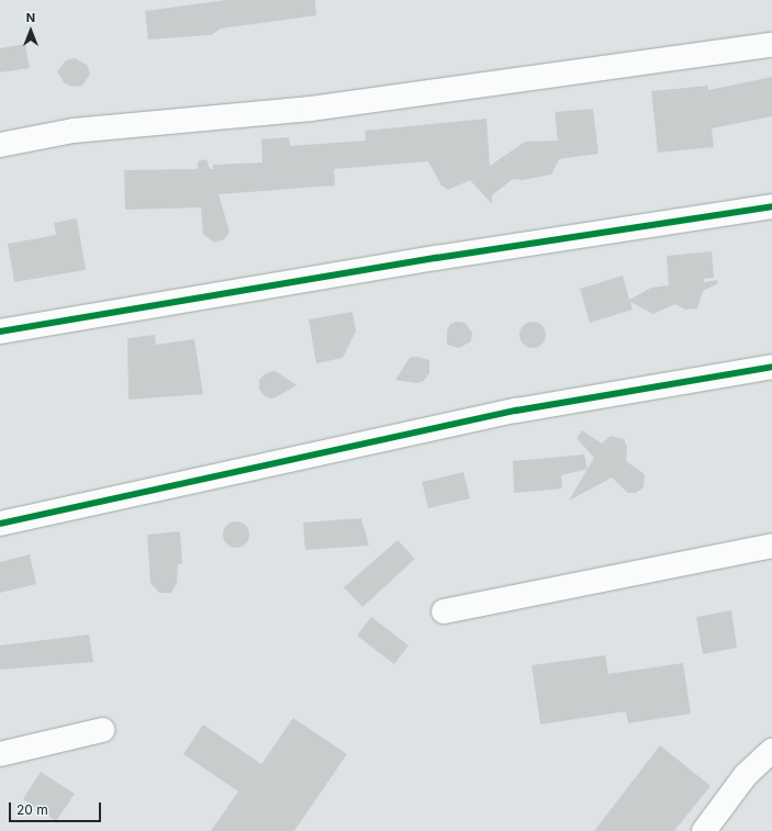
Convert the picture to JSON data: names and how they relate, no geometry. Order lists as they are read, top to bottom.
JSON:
{
  "scale_bar": "20 m",
  "north": "top"
}
